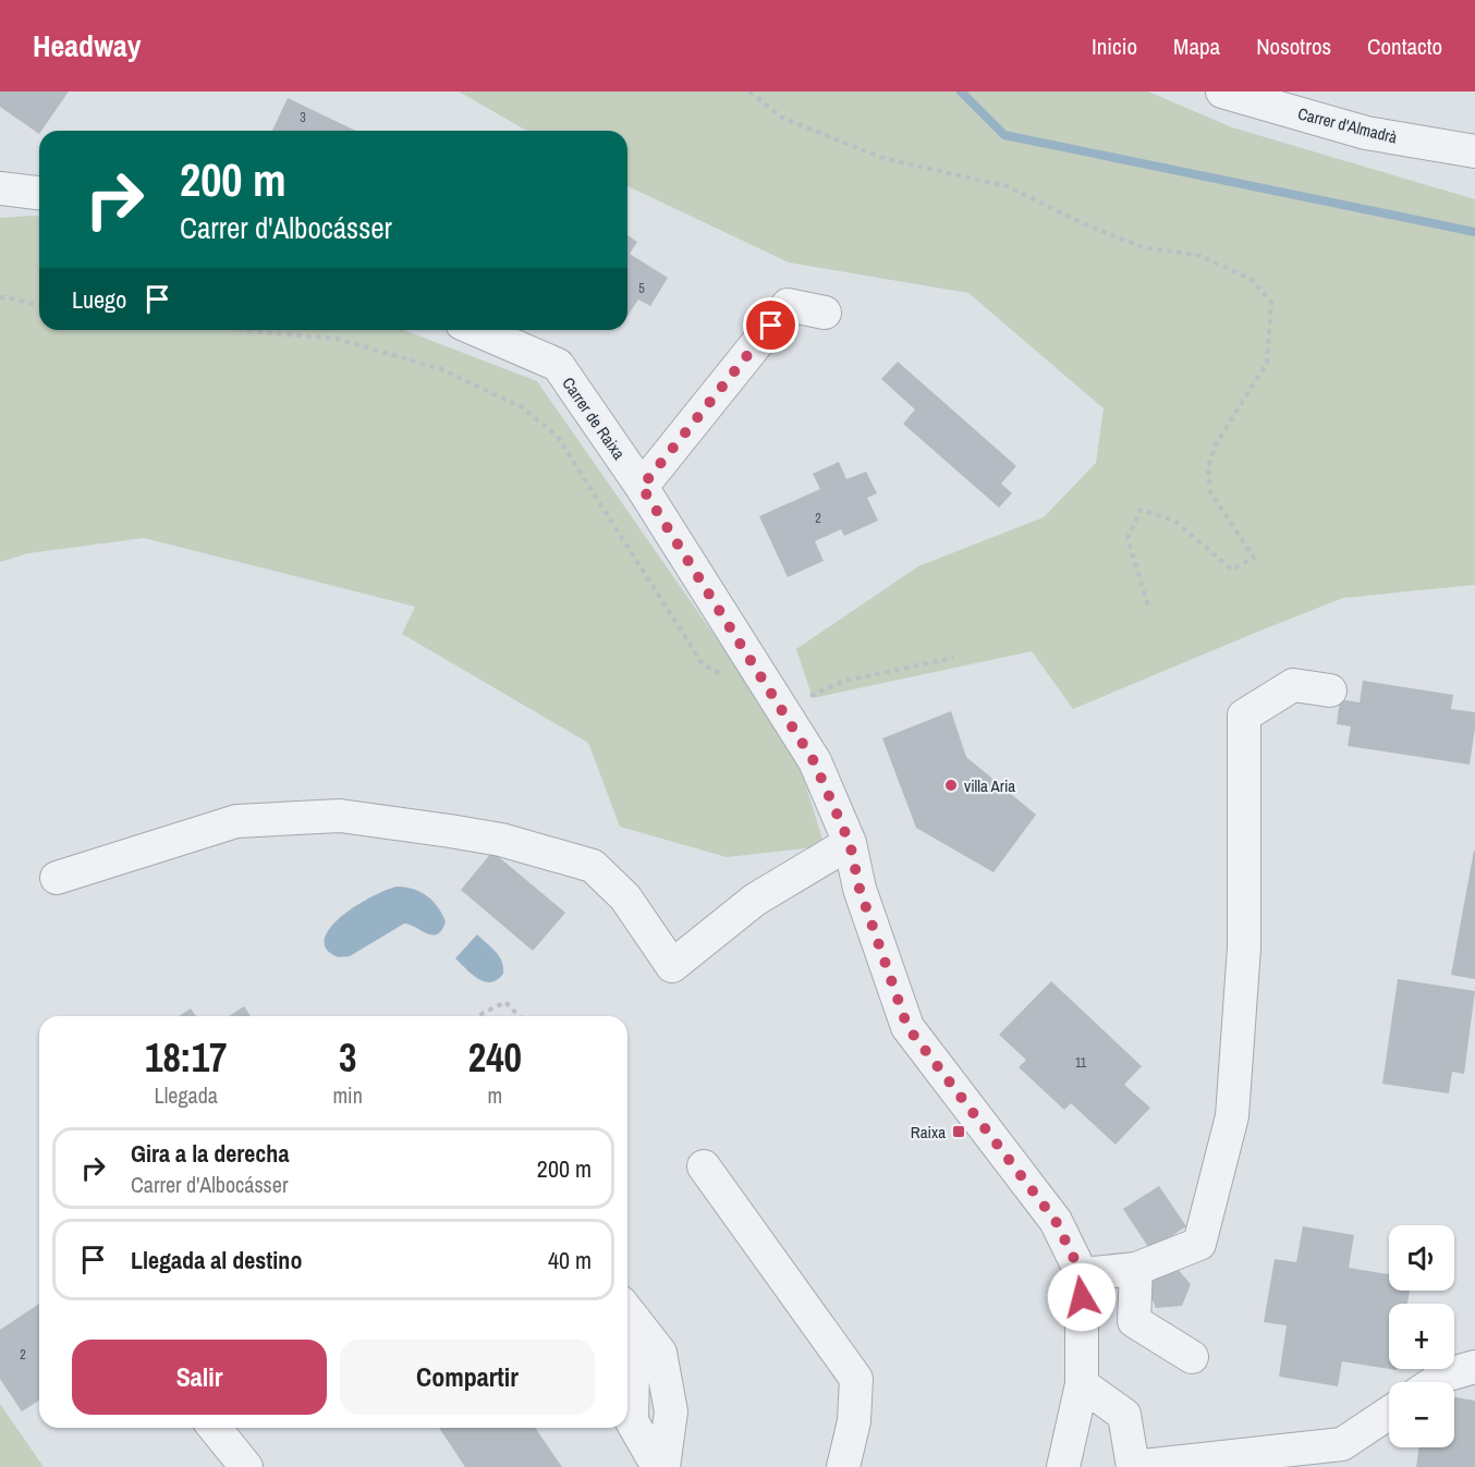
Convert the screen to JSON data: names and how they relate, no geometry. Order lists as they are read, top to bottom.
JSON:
{
  "streets": {
    "street": ["Carrer d'Almadrà", "Carrer de Raixa"]
  },
  "places": {
    "other": ["villa Aria"],
    "transit": ["Raixa"]
  },
  "house_numbers": [
    "3",
    "5",
    "2",
    "11",
    "2"
  ],
  "page": {
    "header": "Headway",
    "nav": [
      "Inicio",
      "Mapa",
      "Nosotros",
      "Contacto"
    ],
    "turn": ["200 m", "Carrer d'Albocásser"],
    "then": "Luego",
    "eta": [
      "18:17",
      "Llegada",
      "3",
      "min",
      "240",
      "m"
    ],
    "list": [
      {
        "name": "Gira a la derecha",
        "note": "Carrer d'Albocásser",
        "value": "200 m"
      },
      {
        "name": "Llegada al destino",
        "value": "40 m"
      }
    ],
    "map_buttons": ["+", "−"],
    "buttons": ["Salir", "Compartir"]
  }
}
